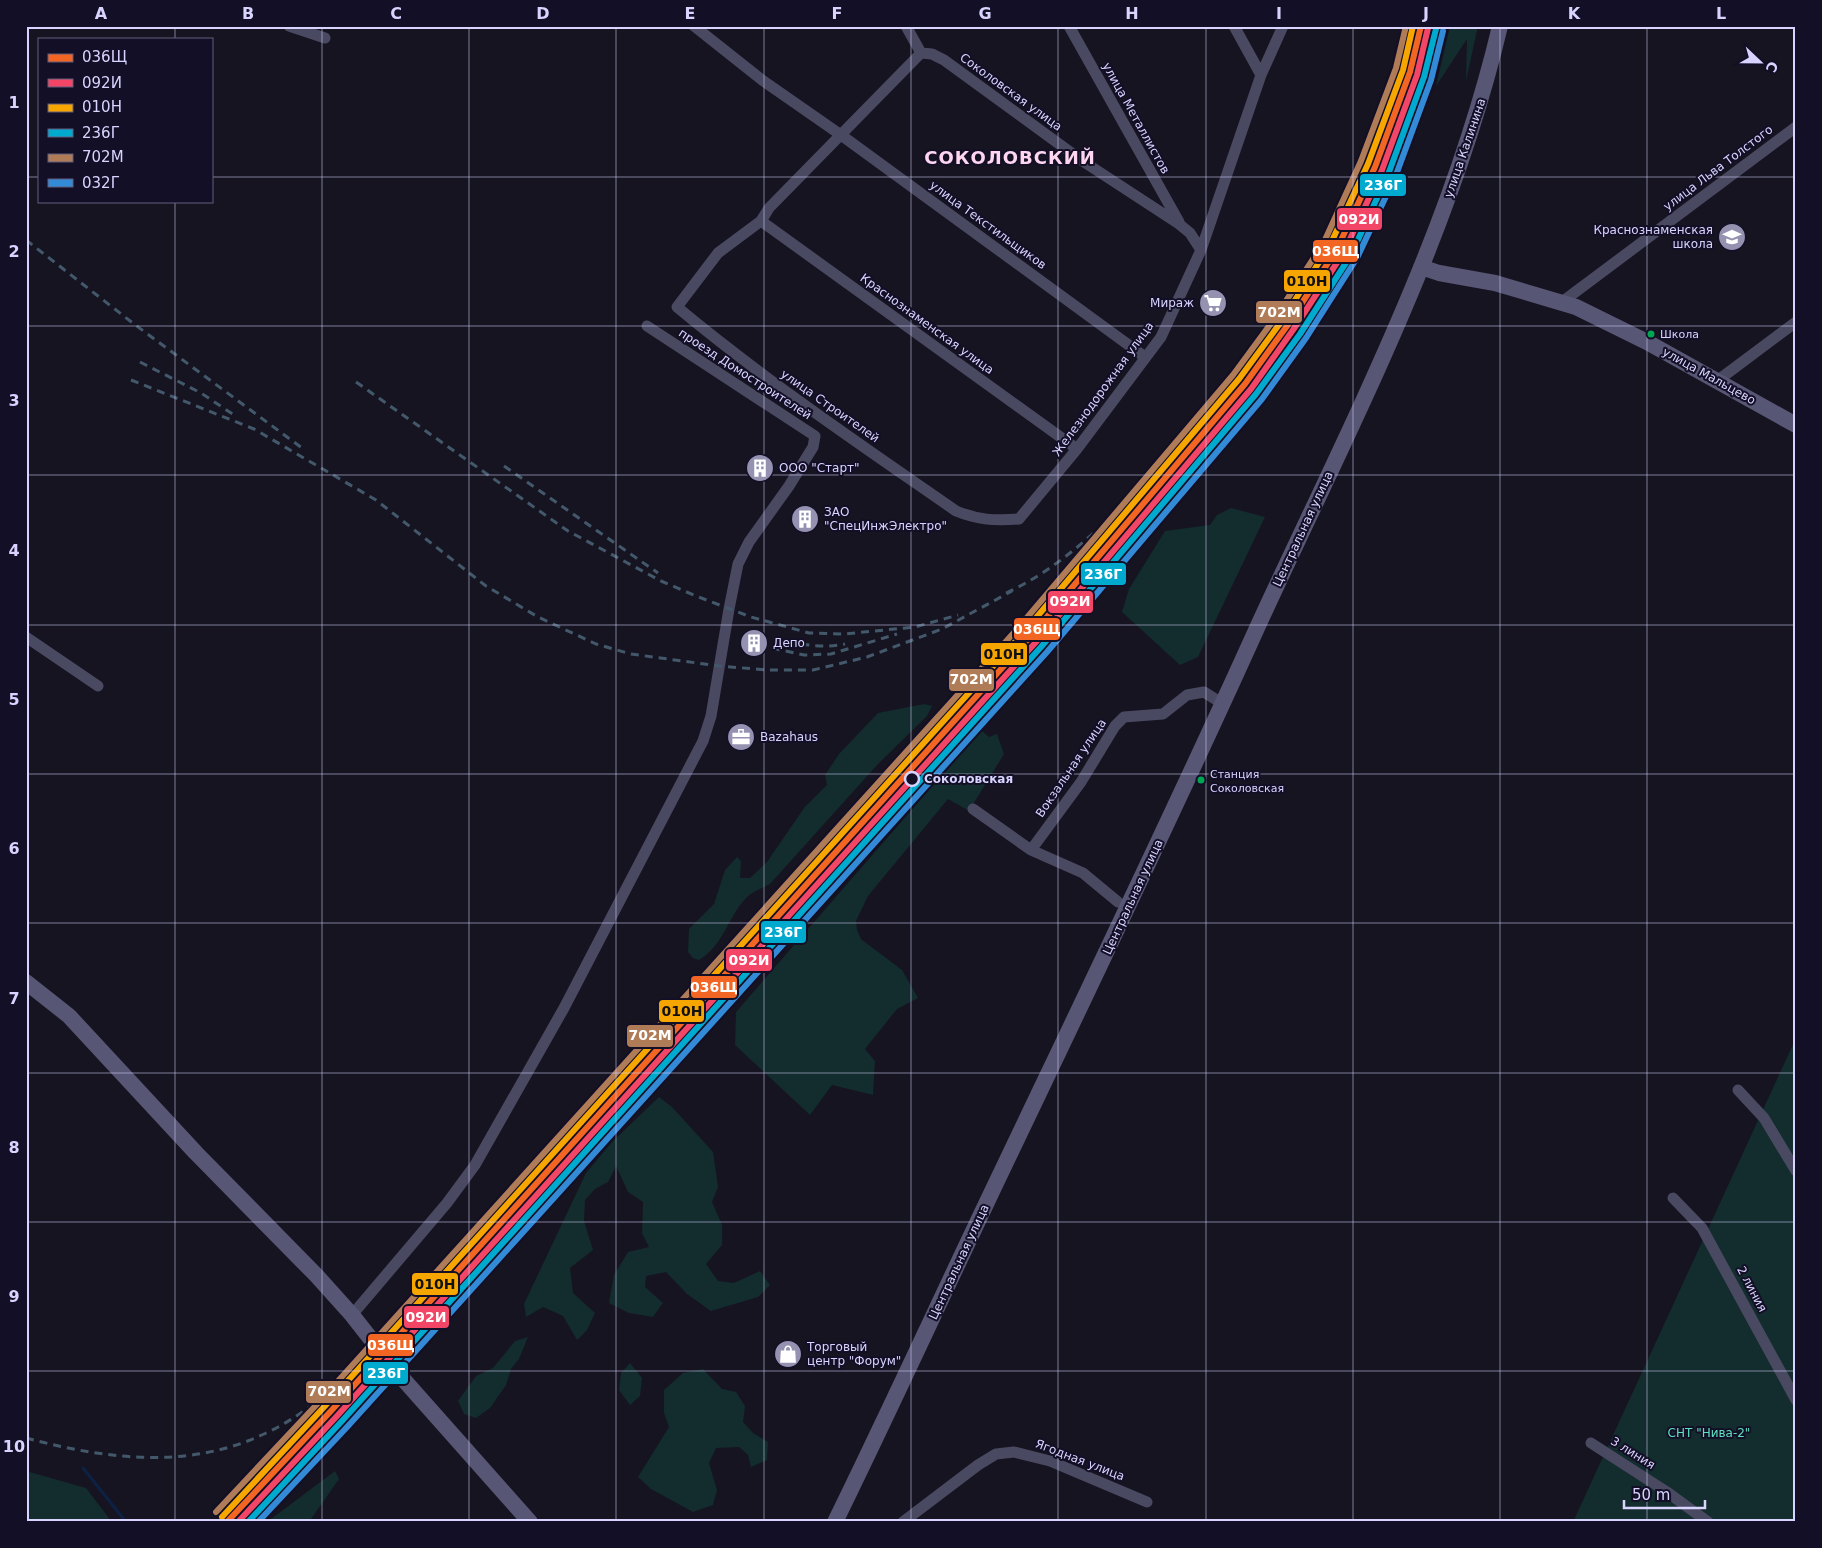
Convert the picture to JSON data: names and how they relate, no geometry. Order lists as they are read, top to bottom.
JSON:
{
  "streets": {
    "main road": ["улица Калинина", "улица Мальцево", "Центральная улица"],
    "street": [
      "Соколовская улица",
      "улица Металлистов",
      "улица Льва Толстого",
      "улица Текстильщиков",
      "Краснознаменская улица",
      "проезд Домостроителей",
      "Железнодорожная улица",
      "улица Строителей",
      "Вокзальная улица",
      "2 линия",
      "3 линия",
      "Ягодная улица"
    ]
  },
  "crossings": [
    ["Соколовская улица", "улица Металлистов"],
    ["Соколовская улица", "Железнодорожная улица"],
    ["улица Калинина", "улица Мальцево"],
    ["улица Калинина", "Центральная улица"],
    ["улица Льва Толстого", "улица Мальцево"],
    ["улица Текстильщиков", "Железнодорожная улица"],
    ["Краснознаменская улица", "Железнодорожная улица"],
    ["Краснознаменская улица", "улица Строителей"],
    ["улица Мальцево", "Центральная улица"],
    ["Железнодорожная улица", "улица Строителей"],
    ["Центральная улица", "Вокзальная улица"]
  ],
  "districts": ["СОКОЛОВСКИЙ"],
  "parks": ["СНТ \"Нива-2\""],
  "places": {
    "school or university": ["Краснознаменская школа"],
    "supermarket": ["Мираж"],
    "other": ["Школа", "Соколовская", "Станция Соколовская"],
    "building": ["ООО \"Старт\"", "ЗАО \"СпецИнжЭлектро\"", "Депо"],
    "office": ["Bazahaus"],
    "shop": ["Торговый центр \"Форум\""]
  },
  "lines": [
    "transit line 036Щ",
    "transit line 010Н",
    "transit line 702М",
    "transit line 092И",
    "transit line 236Г",
    "transit line 032Г"
  ],
  "legend": [
    "036Щ",
    "092И",
    "010Н",
    "236Г",
    "702М",
    "032Г"
  ],
  "scale_bar": "50 m",
  "north": "right",
  "grid": {
    "columns": [
      "A",
      "B",
      "C",
      "D",
      "E",
      "F",
      "G",
      "H",
      "I",
      "J",
      "K",
      "L"
    ],
    "rows": [
      "1",
      "2",
      "3",
      "4",
      "5",
      "6",
      "7",
      "8",
      "9",
      "10"
    ]
  }
}
